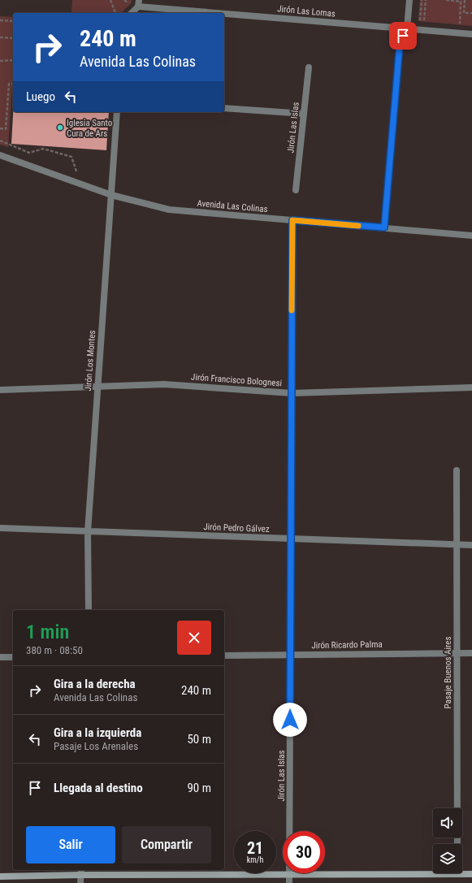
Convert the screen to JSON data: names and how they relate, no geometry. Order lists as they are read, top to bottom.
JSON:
{
  "streets": {
    "street": [
      "Jirón Las Lomas",
      "Jirón Las Islas",
      "Avenida Las Colinas",
      "Jirón Los Montes",
      "Jirón Francisco Bolognesi",
      "Jirón Pedro Gálvez",
      "Jirón Ricardo Palma",
      "Pasaje Buenos Aires"
    ]
  },
  "crossings": [
    ["Jirón Las Islas", "Avenida Las Colinas"],
    ["Jirón Las Islas", "Jirón Francisco Bolognesi"],
    ["Jirón Las Islas", "Jirón Pedro Gálvez"],
    ["Jirón Las Islas", "Jirón Ricardo Palma"],
    ["Avenida Las Colinas", "Jirón Los Montes"],
    ["Jirón Los Montes", "Jirón Francisco Bolognesi"],
    ["Jirón Los Montes", "Jirón Pedro Gálvez"],
    ["Jirón Pedro Gálvez", "Pasaje Buenos Aires"],
    ["Jirón Ricardo Palma", "Pasaje Buenos Aires"]
  ],
  "places": ["Iglesia Santo Cura de Ars"],
  "page": {
    "turn": ["240 m", "Avenida Las Colinas"],
    "then": "Luego",
    "heading": ["1 min", "380 m · 08:50"],
    "list": [
      {
        "name": "Gira a la derecha",
        "note": "Avenida Las Colinas",
        "value": "240 m"
      },
      {
        "name": "Gira a la izquierda",
        "note": "Pasaje Los Arenales",
        "value": "50 m"
      },
      {
        "name": "Llegada al destino",
        "value": "90 m"
      }
    ],
    "buttons": ["Salir", "Compartir"],
    "speed": "21 km/h",
    "limit": "30"
  }
}
